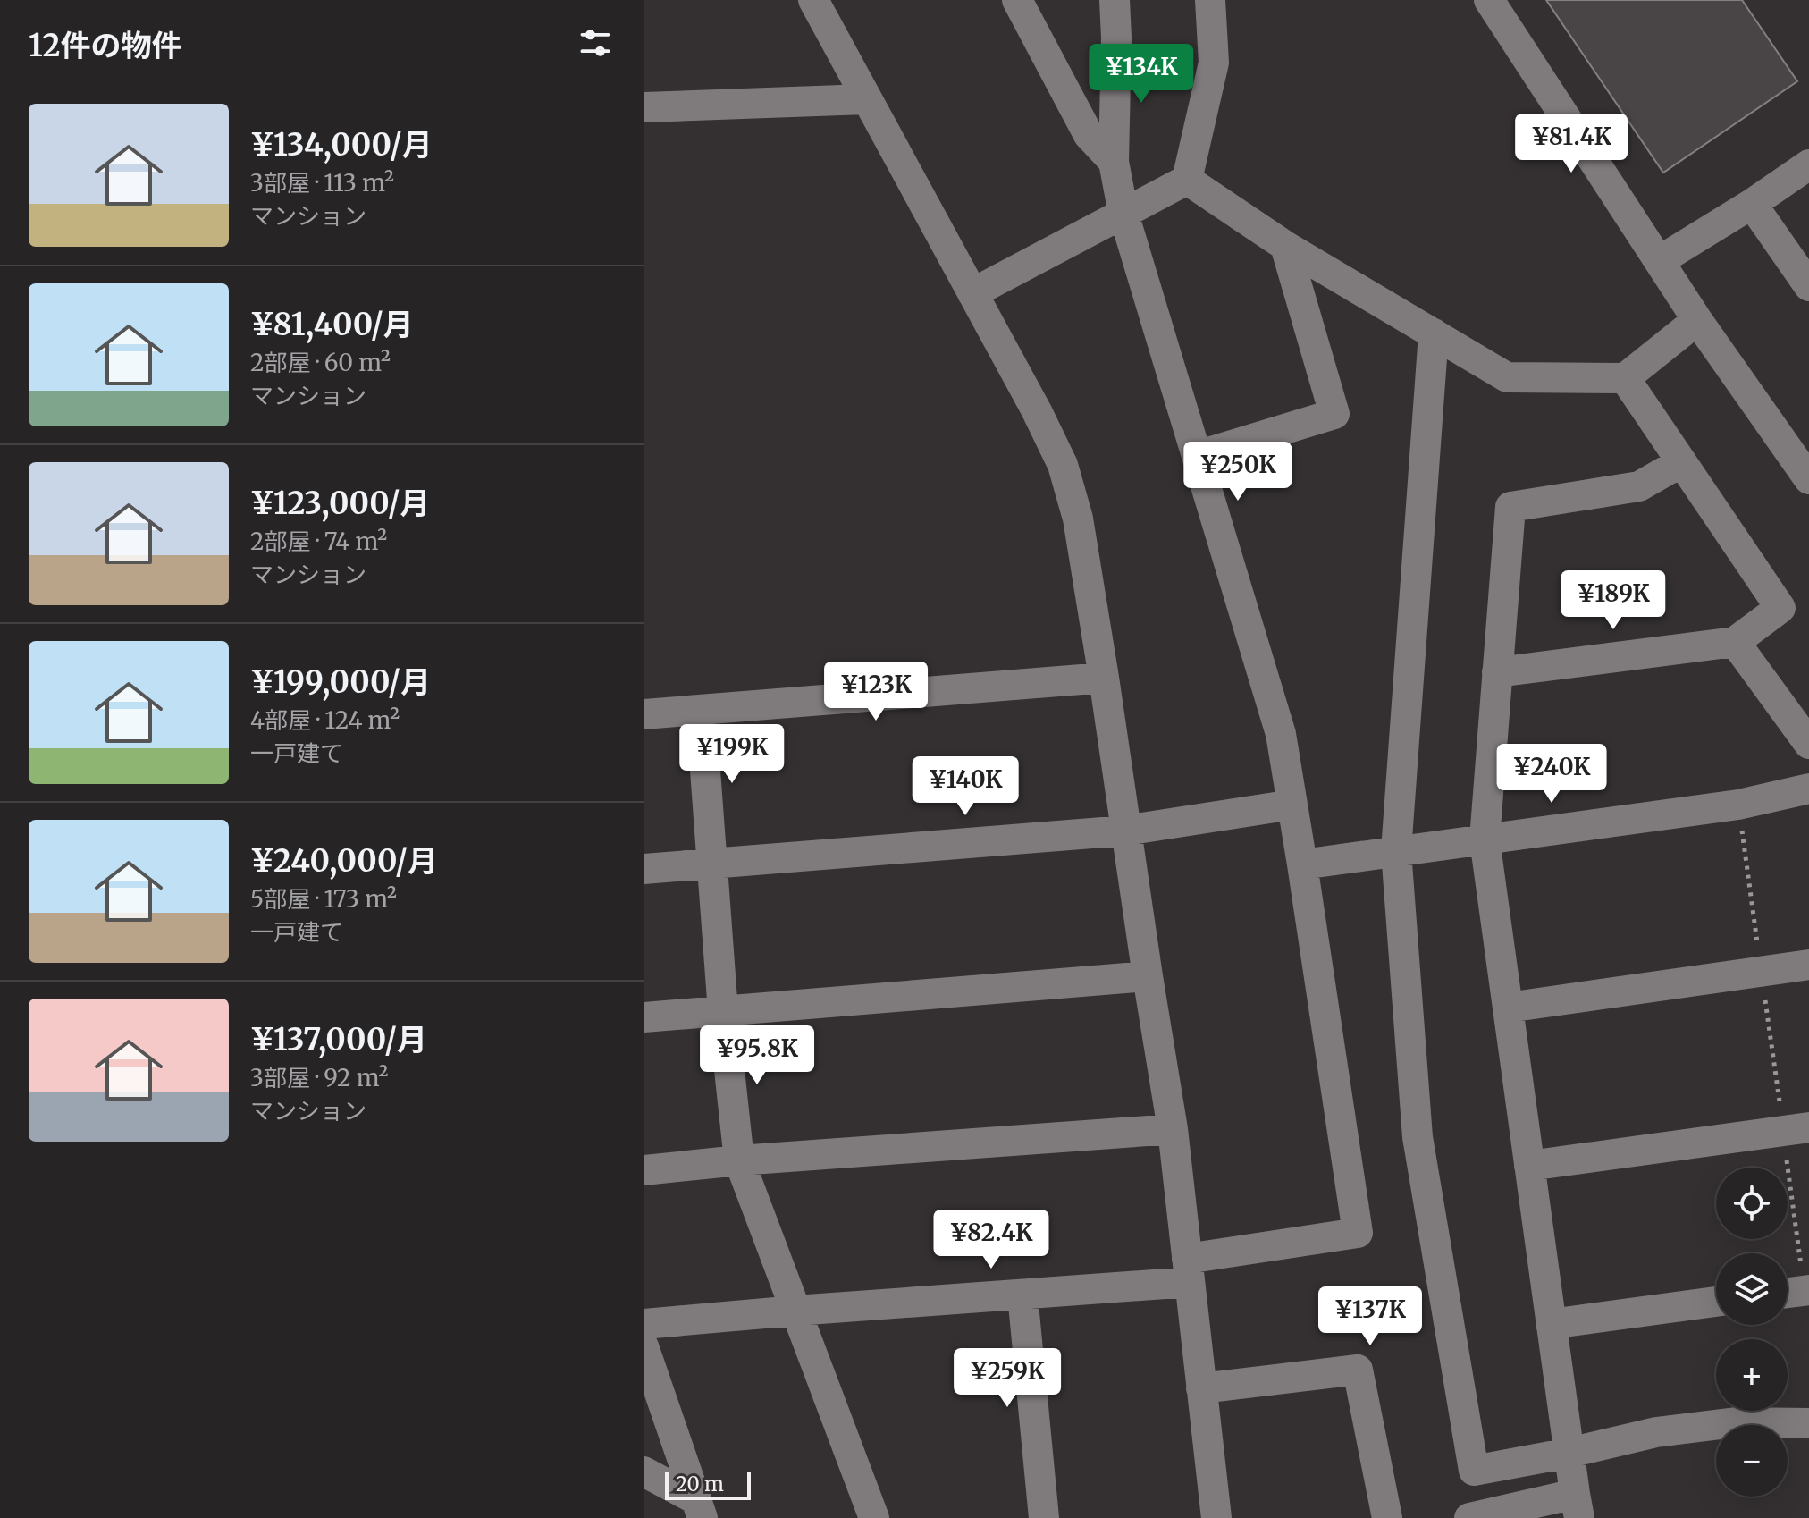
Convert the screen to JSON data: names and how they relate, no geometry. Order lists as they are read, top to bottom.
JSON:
{
  "scale_bar": "20 m",
  "page": {
    "heading": "12件の物件",
    "price": [
      "¥134K",
      "¥81.4K",
      "¥250K",
      "¥189K",
      "¥123K",
      "¥199K",
      "¥240K",
      "¥140K",
      "¥95.8K",
      "¥82.4K",
      "¥137K",
      "¥259K"
    ],
    "list": [
      {
        "name": "¥134,000/月",
        "note": "3部屋 · 113 m² · マンション"
      },
      {
        "name": "¥81,400/月",
        "note": "2部屋 · 60 m² · マンション"
      },
      {
        "name": "¥123,000/月",
        "note": "2部屋 · 74 m² · マンション"
      },
      {
        "name": "¥199,000/月",
        "note": "4部屋 · 124 m² · 一戸建て"
      },
      {
        "name": "¥240,000/月",
        "note": "5部屋 · 173 m² · 一戸建て"
      },
      {
        "name": "¥137,000/月",
        "note": "3部屋 · 92 m² · マンション"
      }
    ],
    "map_buttons": ["+", "−"],
    "scale": "20 m"
  }
}
